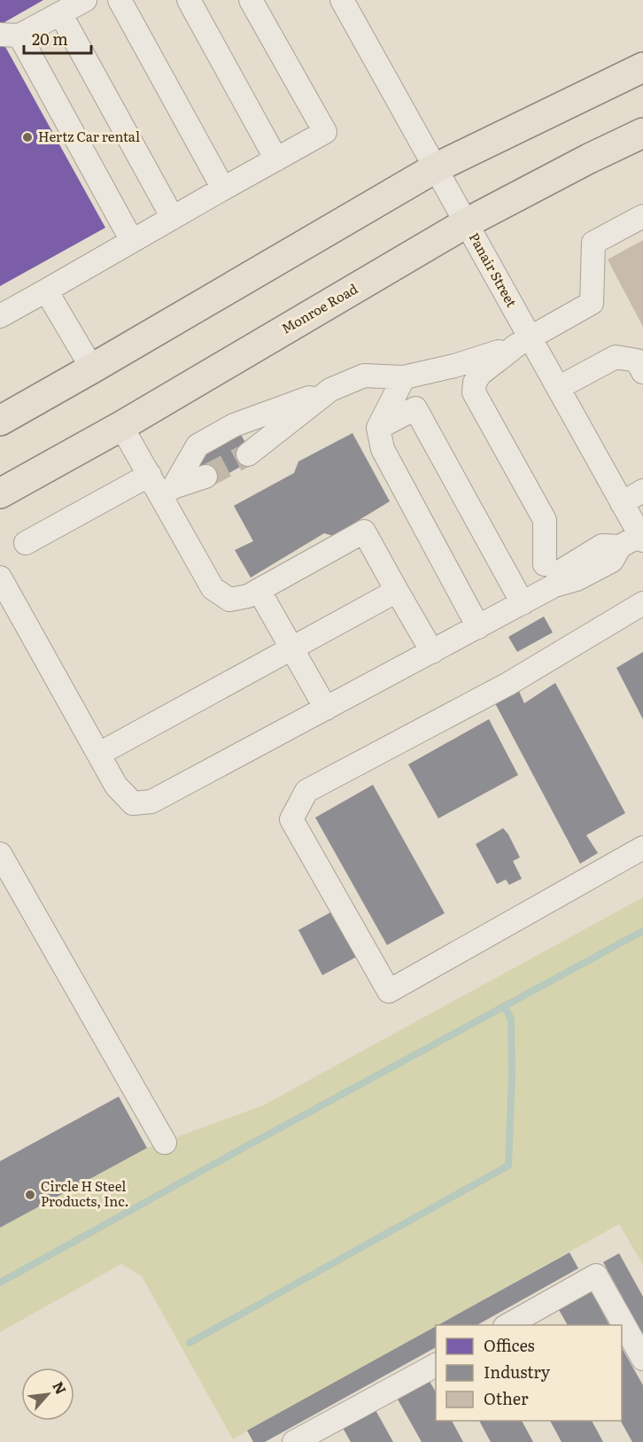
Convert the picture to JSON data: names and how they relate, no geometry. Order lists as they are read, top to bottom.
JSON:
{
  "streets": {
    "main road": ["Monroe Road"],
    "street": ["Panair Street"]
  },
  "crossings": [
    ["Panair Street", "Monroe Road"]
  ],
  "places": ["Hertz Car rental", "Circle H Steel Products, Inc."],
  "legend": ["Offices", "Industry", "Other"],
  "scale_bar": "20 m",
  "north": "top right"
}
